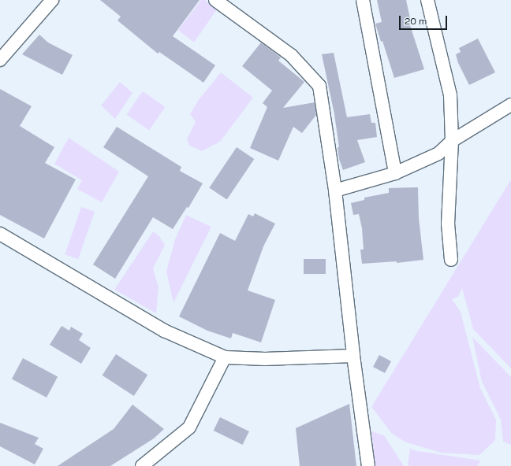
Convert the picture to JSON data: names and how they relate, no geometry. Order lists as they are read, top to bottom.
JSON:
{
  "scale_bar": "20 m"
}
